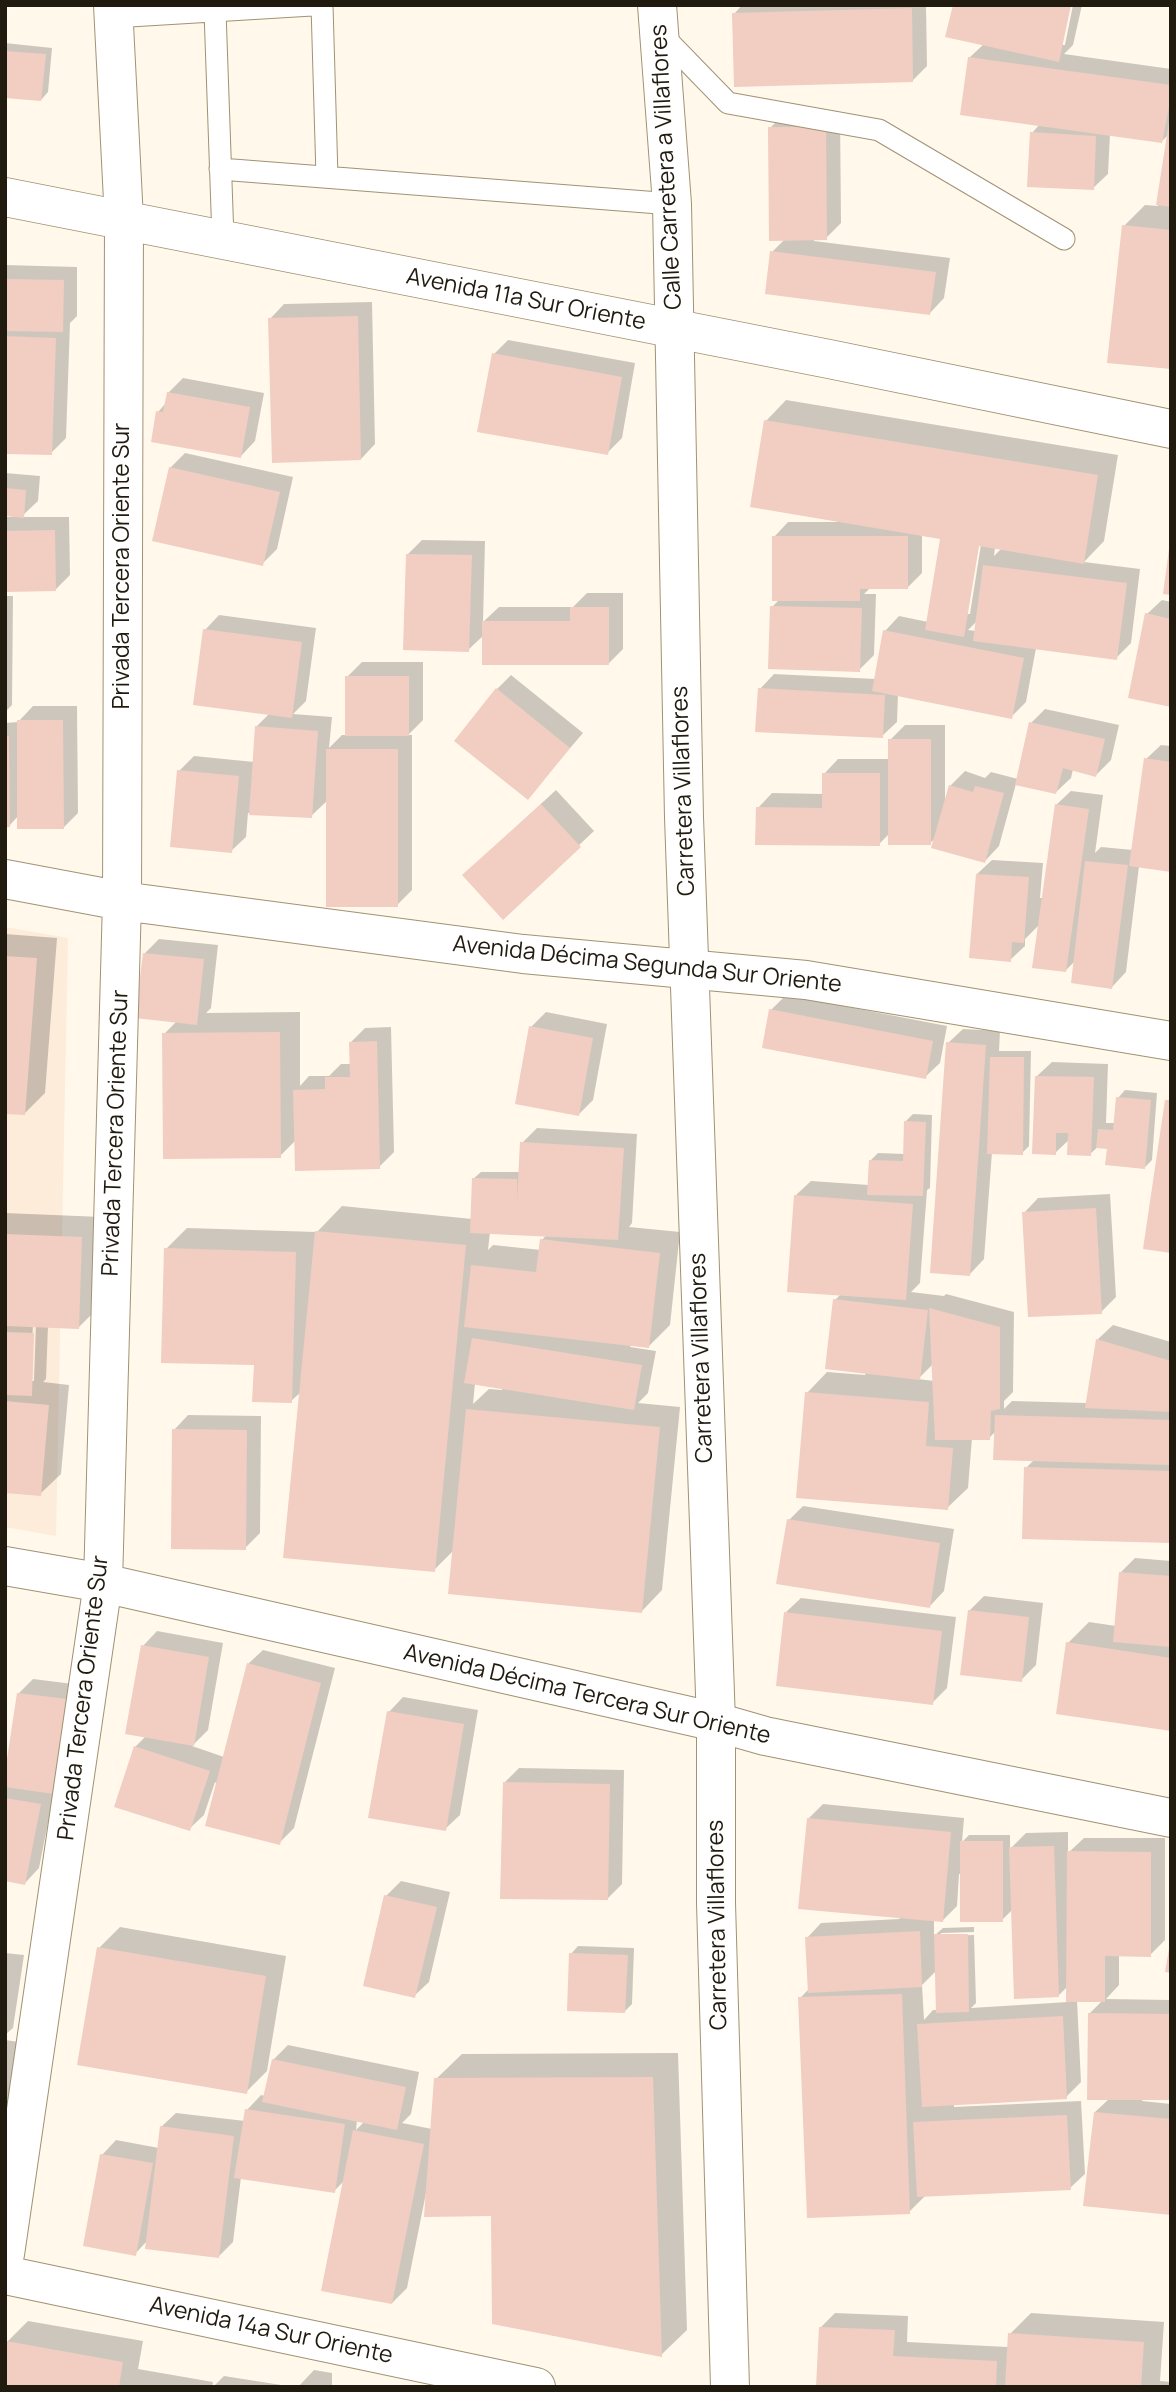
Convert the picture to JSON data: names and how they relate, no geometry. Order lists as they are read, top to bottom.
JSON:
{
  "streets": {
    "street": [
      "Calle Carretera a Villaflores",
      "Avenida 11a Sur Oriente",
      "Privada Tercera Oriente Sur",
      "Carretera Villaflores",
      "Avenida Décima Segunda Sur Oriente",
      "Avenida Décima Tercera Sur Oriente",
      "Avenida 14a Sur Oriente"
    ]
  },
  "crossings": [
    ["Calle Carretera a Villaflores", "Avenida 11a Sur Oriente"],
    ["Calle Carretera a Villaflores", "Carretera Villaflores"],
    ["Avenida 11a Sur Oriente", "Privada Tercera Oriente Sur"],
    ["Avenida 11a Sur Oriente", "Carretera Villaflores"],
    ["Privada Tercera Oriente Sur", "Avenida Décima Segunda Sur Oriente"],
    ["Privada Tercera Oriente Sur", "Avenida Décima Tercera Sur Oriente"],
    ["Carretera Villaflores", "Avenida Décima Segunda Sur Oriente"],
    ["Carretera Villaflores", "Avenida Décima Tercera Sur Oriente"]
  ]
}
